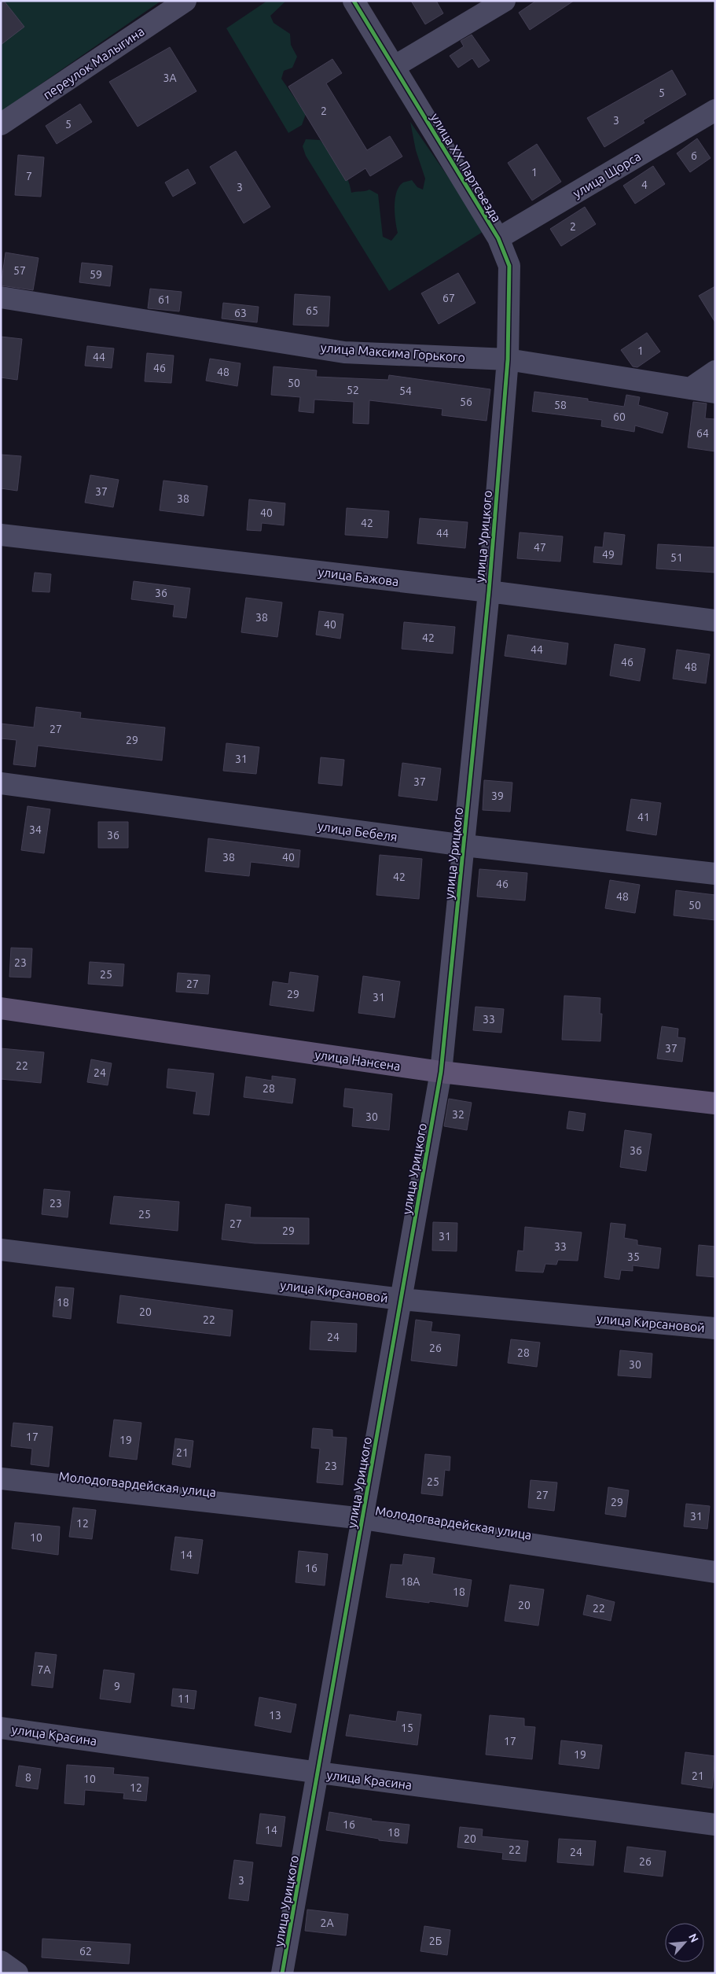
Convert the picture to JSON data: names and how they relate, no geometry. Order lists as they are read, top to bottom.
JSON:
{
  "streets": {
    "main road": ["улица Нансена"],
    "street": [
      "переулок Малыгина",
      "улица XX Партсъезда",
      "улица Щорса",
      "улица Максима Горького",
      "улица Урицкого",
      "улица Бажова",
      "улица Бебеля",
      "улица Кирсановой",
      "Молодогвардейская улица",
      "улица Красина"
    ]
  },
  "crossings": [
    ["улица XX Партсъезда", "улица Щорса"],
    ["улица XX Партсъезда", "улица Максима Горького"],
    ["улица XX Партсъезда", "улица Урицкого"],
    ["улица Максима Горького", "улица Урицкого"],
    ["улица Урицкого", "улица Бажова"],
    ["улица Урицкого", "улица Бебеля"],
    ["улица Урицкого", "улица Нансена"],
    ["улица Урицкого", "улица Кирсановой"],
    ["улица Урицкого", "Молодогвардейская улица"],
    ["улица Урицкого", "улица Красина"]
  ],
  "house_numbers": [
    "3А",
    "5",
    "2",
    "3",
    "5",
    "6",
    "1",
    "7",
    "4",
    "3",
    "2",
    "57",
    "59",
    "67",
    "61",
    "65",
    "63",
    "1",
    "44",
    "46",
    "48",
    "50",
    "52",
    "54",
    "56",
    "58",
    "60",
    "64",
    "37",
    "38",
    "40",
    "42",
    "44",
    "47",
    "49",
    "51",
    "36",
    "38",
    "40",
    "42",
    "44",
    "46",
    "48",
    "27",
    "29",
    "31",
    "37",
    "39",
    "41",
    "34",
    "36",
    "38",
    "40",
    "42",
    "46",
    "48",
    "50",
    "23",
    "25",
    "27",
    "29",
    "31",
    "33",
    "37",
    "22",
    "24",
    "28",
    "32",
    "30",
    "36",
    "23",
    "25",
    "27",
    "29",
    "31",
    "33",
    "35",
    "18",
    "20",
    "22",
    "24",
    "26",
    "28",
    "30",
    "17",
    "19",
    "21",
    "23",
    "25",
    "27",
    "29",
    "31",
    "12",
    "10",
    "14",
    "16",
    "18А",
    "18",
    "20",
    "22",
    "7А",
    "9",
    "11",
    "13",
    "15",
    "17",
    "19",
    "21",
    "8",
    "10",
    "12",
    "16",
    "14",
    "18",
    "20",
    "22",
    "24",
    "26",
    "3",
    "2А",
    "2Б",
    "62"
  ],
  "north": "top right"
}
